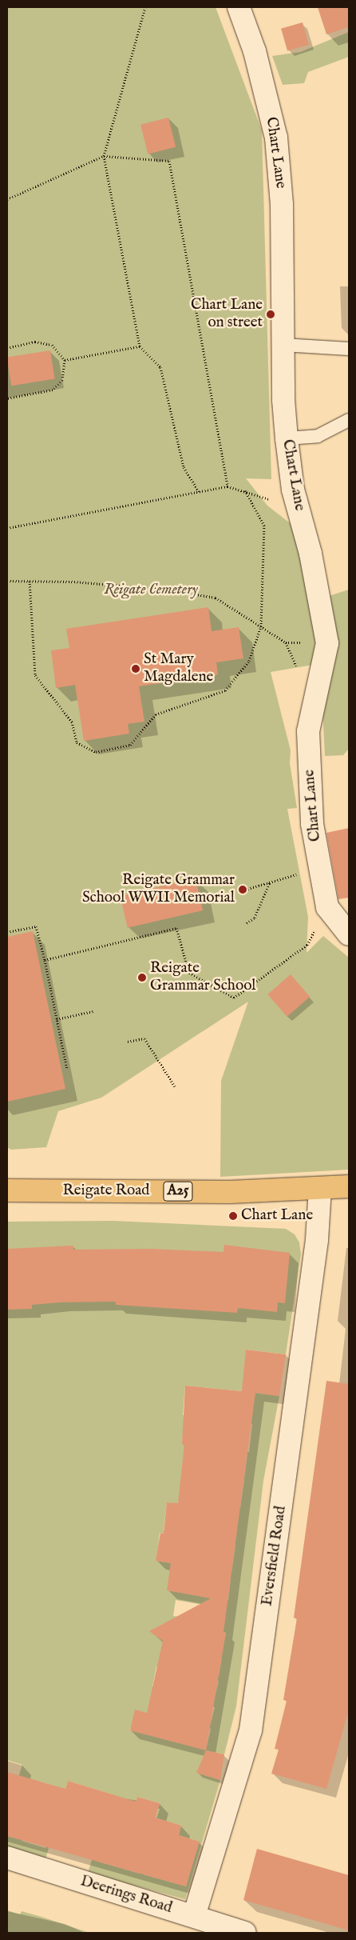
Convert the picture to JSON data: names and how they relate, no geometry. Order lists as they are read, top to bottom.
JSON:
{
  "streets": {
    "main road": ["Reigate Road", "A25"],
    "street": ["Chart Lane", "Eversfield Road", "Deerings Road"]
  },
  "crossings": [
    ["Reigate Road", "Eversfield Road"],
    ["Eversfield Road", "Deerings Road"]
  ],
  "parks": ["Reigate Cemetery"],
  "places": [
    "Chart Lane on street",
    "St Mary Magdalene",
    "Reigate Grammar School WWII Memorial",
    "Reigate Grammar School",
    "Chart Lane"
  ]
}
